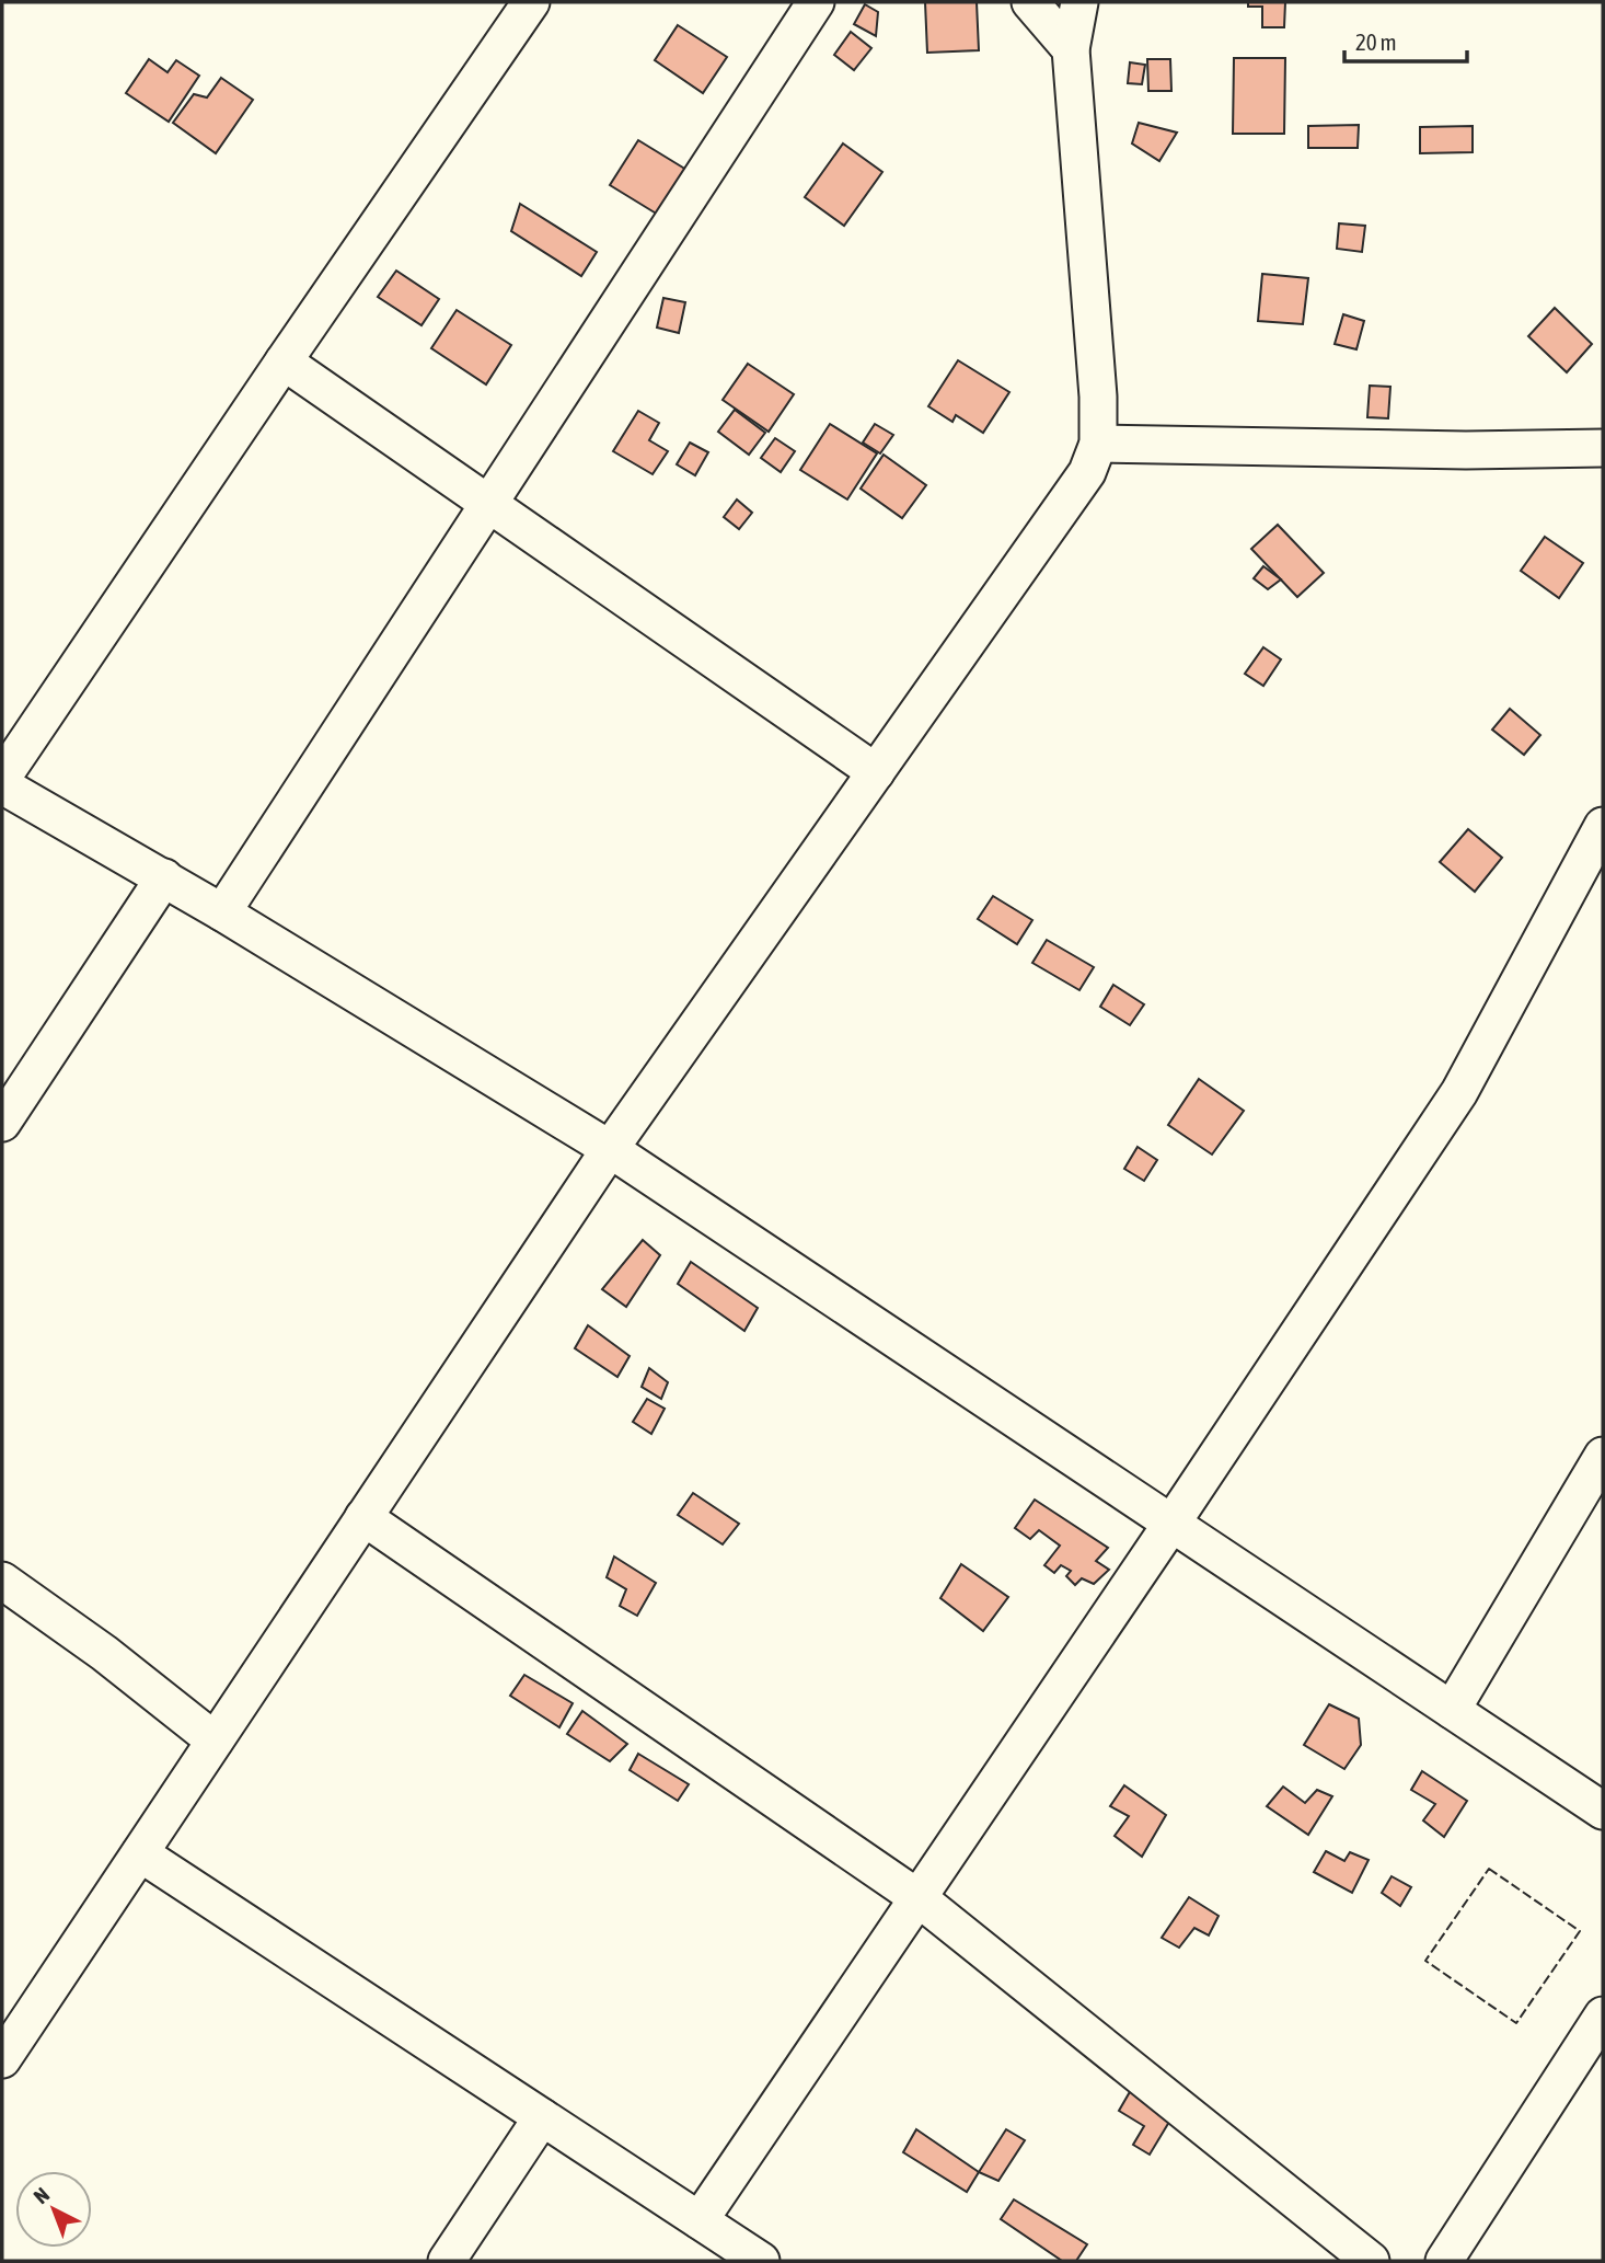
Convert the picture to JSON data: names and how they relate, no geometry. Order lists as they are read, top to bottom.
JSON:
{
  "scale_bar": "20 m",
  "north": "top left"
}
